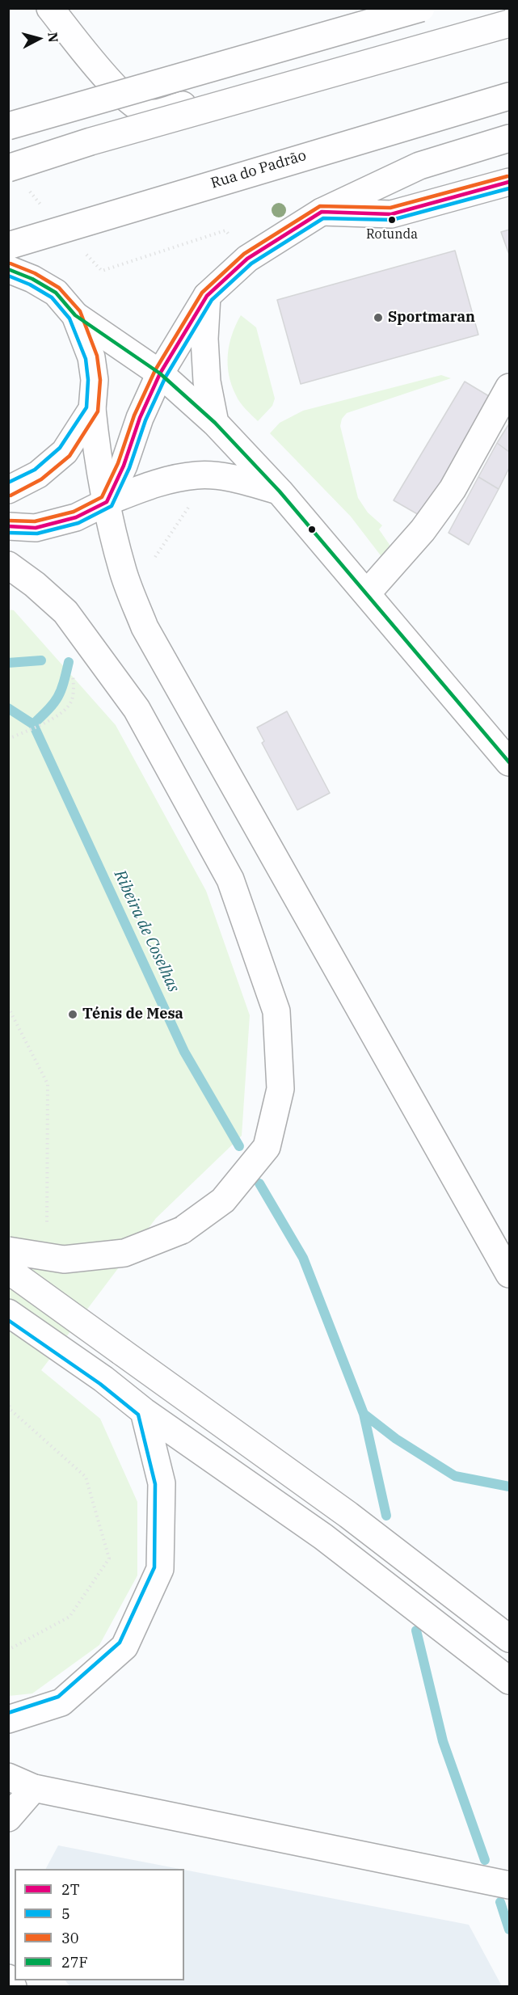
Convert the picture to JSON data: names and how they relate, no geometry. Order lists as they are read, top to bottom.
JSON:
{
  "streets": {
    "main road": ["Rua do Padrão"]
  },
  "water": ["Ribeira de Coselhas"],
  "places": ["Rotunda", "Sportmaran", "Ténis de Mesa"],
  "lines": [
    "transit line 30",
    "transit line 2T",
    "transit line 5",
    "transit line 27F"
  ],
  "legend": [
    "2T",
    "5",
    "30",
    "27F"
  ],
  "north": "right"
}
